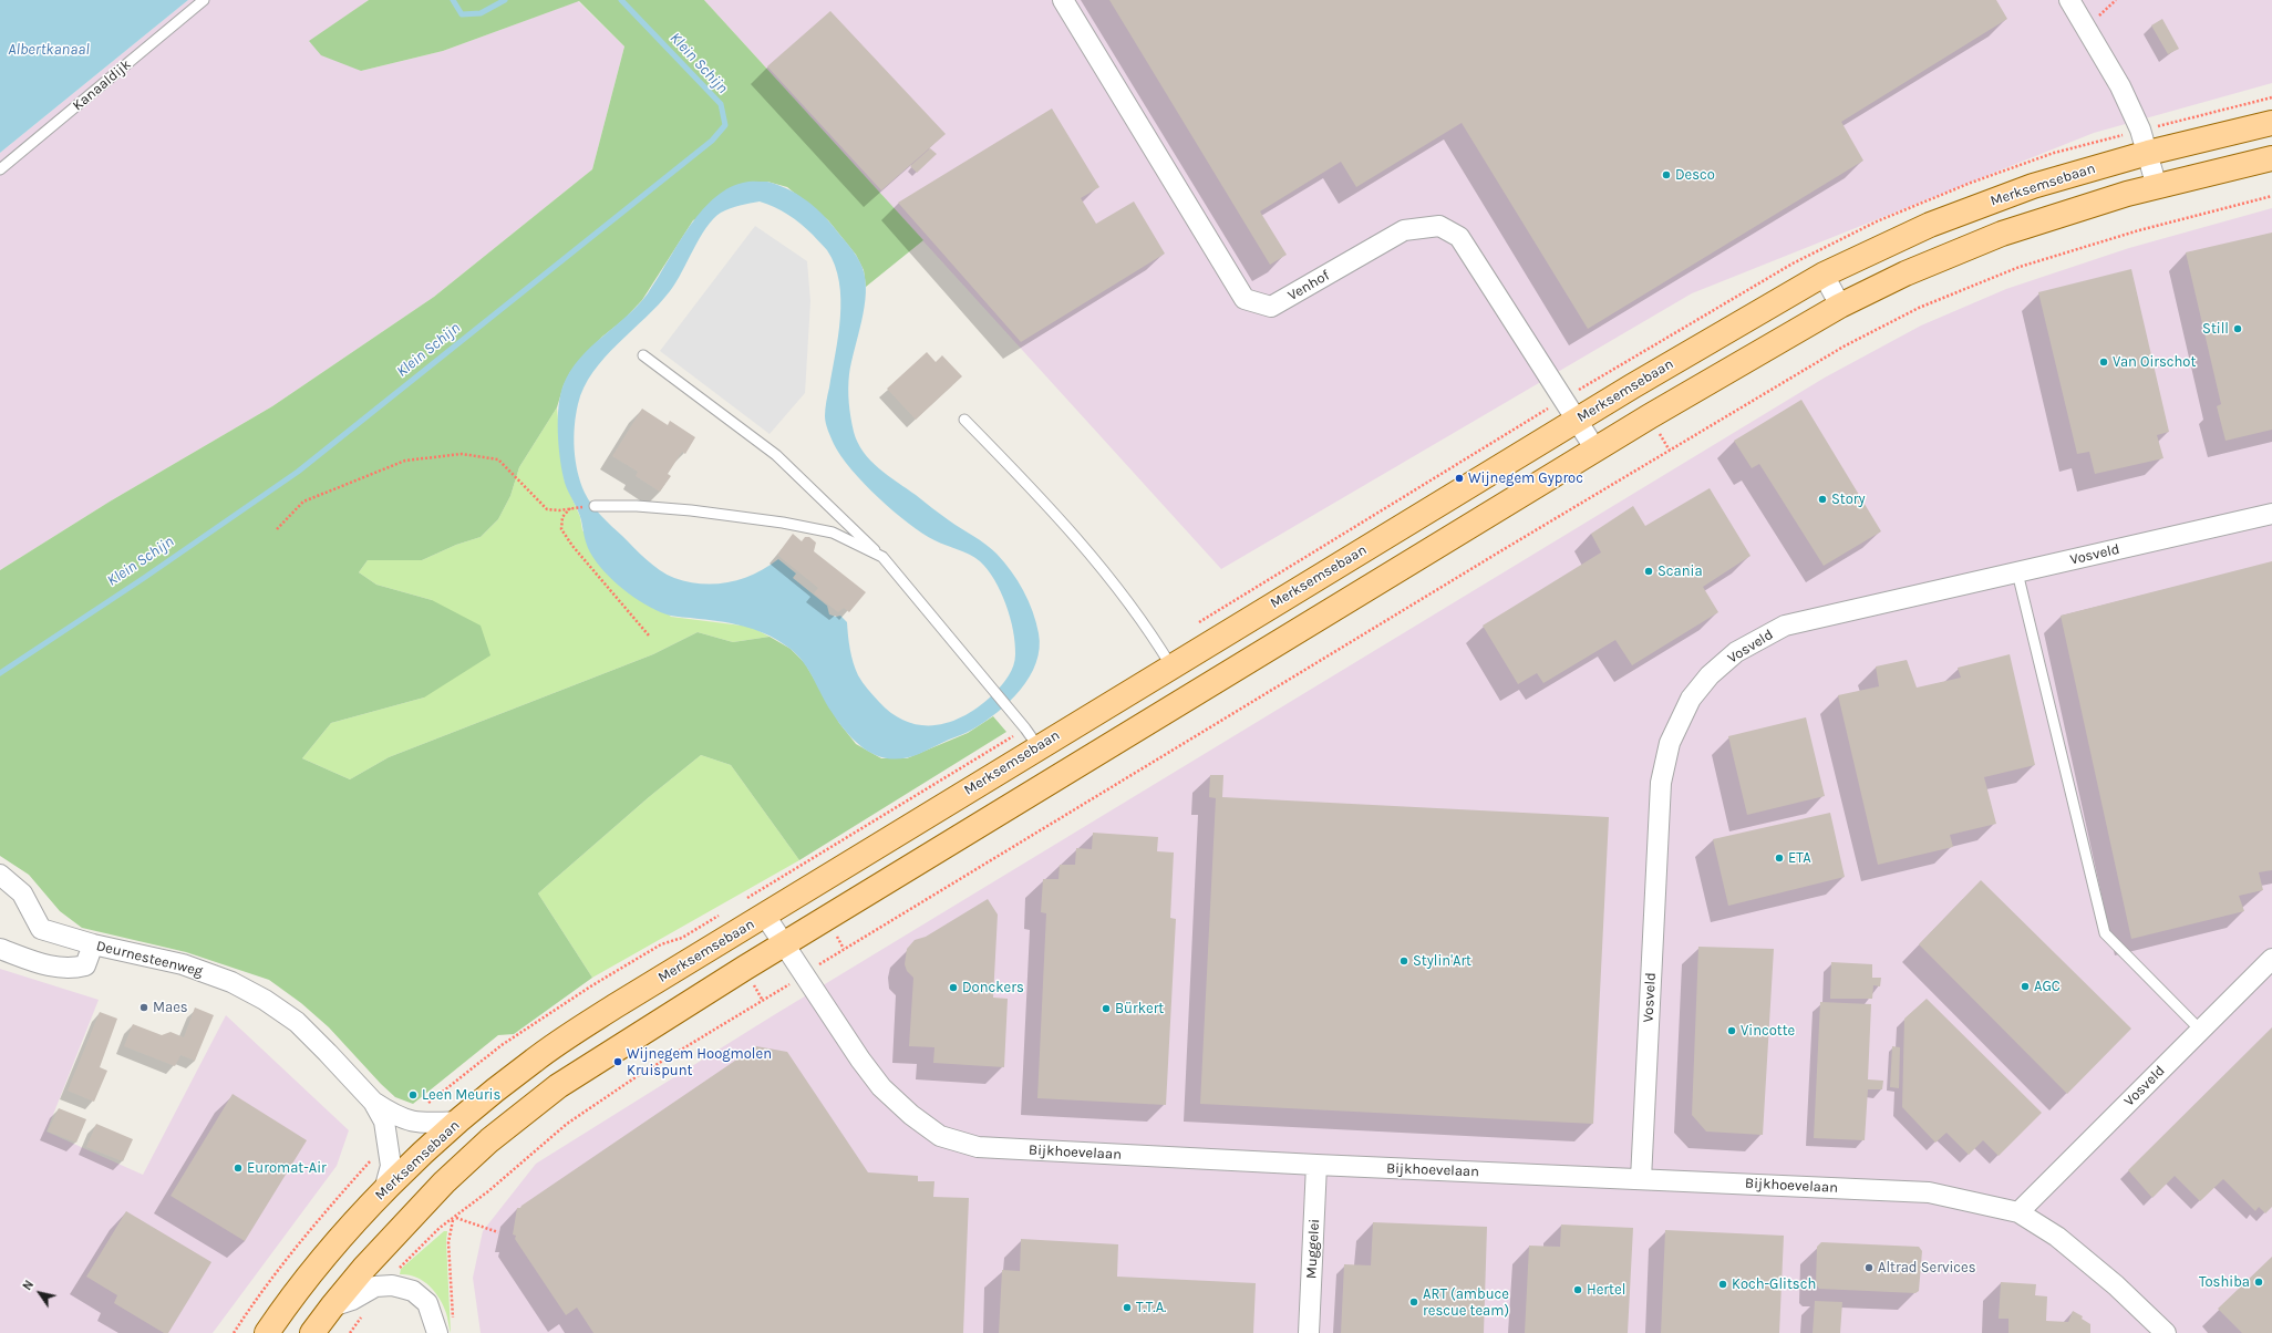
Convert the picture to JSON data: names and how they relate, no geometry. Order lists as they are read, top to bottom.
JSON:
{
  "streets": {
    "main road": ["Merksemsebaan"],
    "street": [
      "Venhof",
      "Vosveld",
      "Deurnesteenweg",
      "Bijkhoevelaan",
      "Muggelei"
    ],
    "lane": ["Kanaaldijk"]
  },
  "crossings": [
    ["Merksemsebaan", "Venhof"],
    ["Merksemsebaan", "Deurnesteenweg"],
    ["Merksemsebaan", "Bijkhoevelaan"],
    ["Vosveld", "Bijkhoevelaan"],
    ["Bijkhoevelaan", "Muggelei"]
  ],
  "water": ["Albertkanaal", "Klein Schijn"],
  "places": [
    "Desco",
    "Still",
    "Van Oirschot",
    "Wijnegem Gyproc",
    "Story",
    "Scania",
    "ETA",
    "Stylin'Art",
    "AGC",
    "Donckers",
    "Maes",
    "Bürkert",
    "Vincotte",
    "Wijnegem Hoogmolen Kruispunt",
    "Leen Meuris",
    "Euromat-Air",
    "Altrad Services",
    "Toshiba",
    "Koch-Glitsch",
    "Hertel",
    "ART (ambuce rescue team)",
    "T.T.A."
  ],
  "north": "top left"
}
